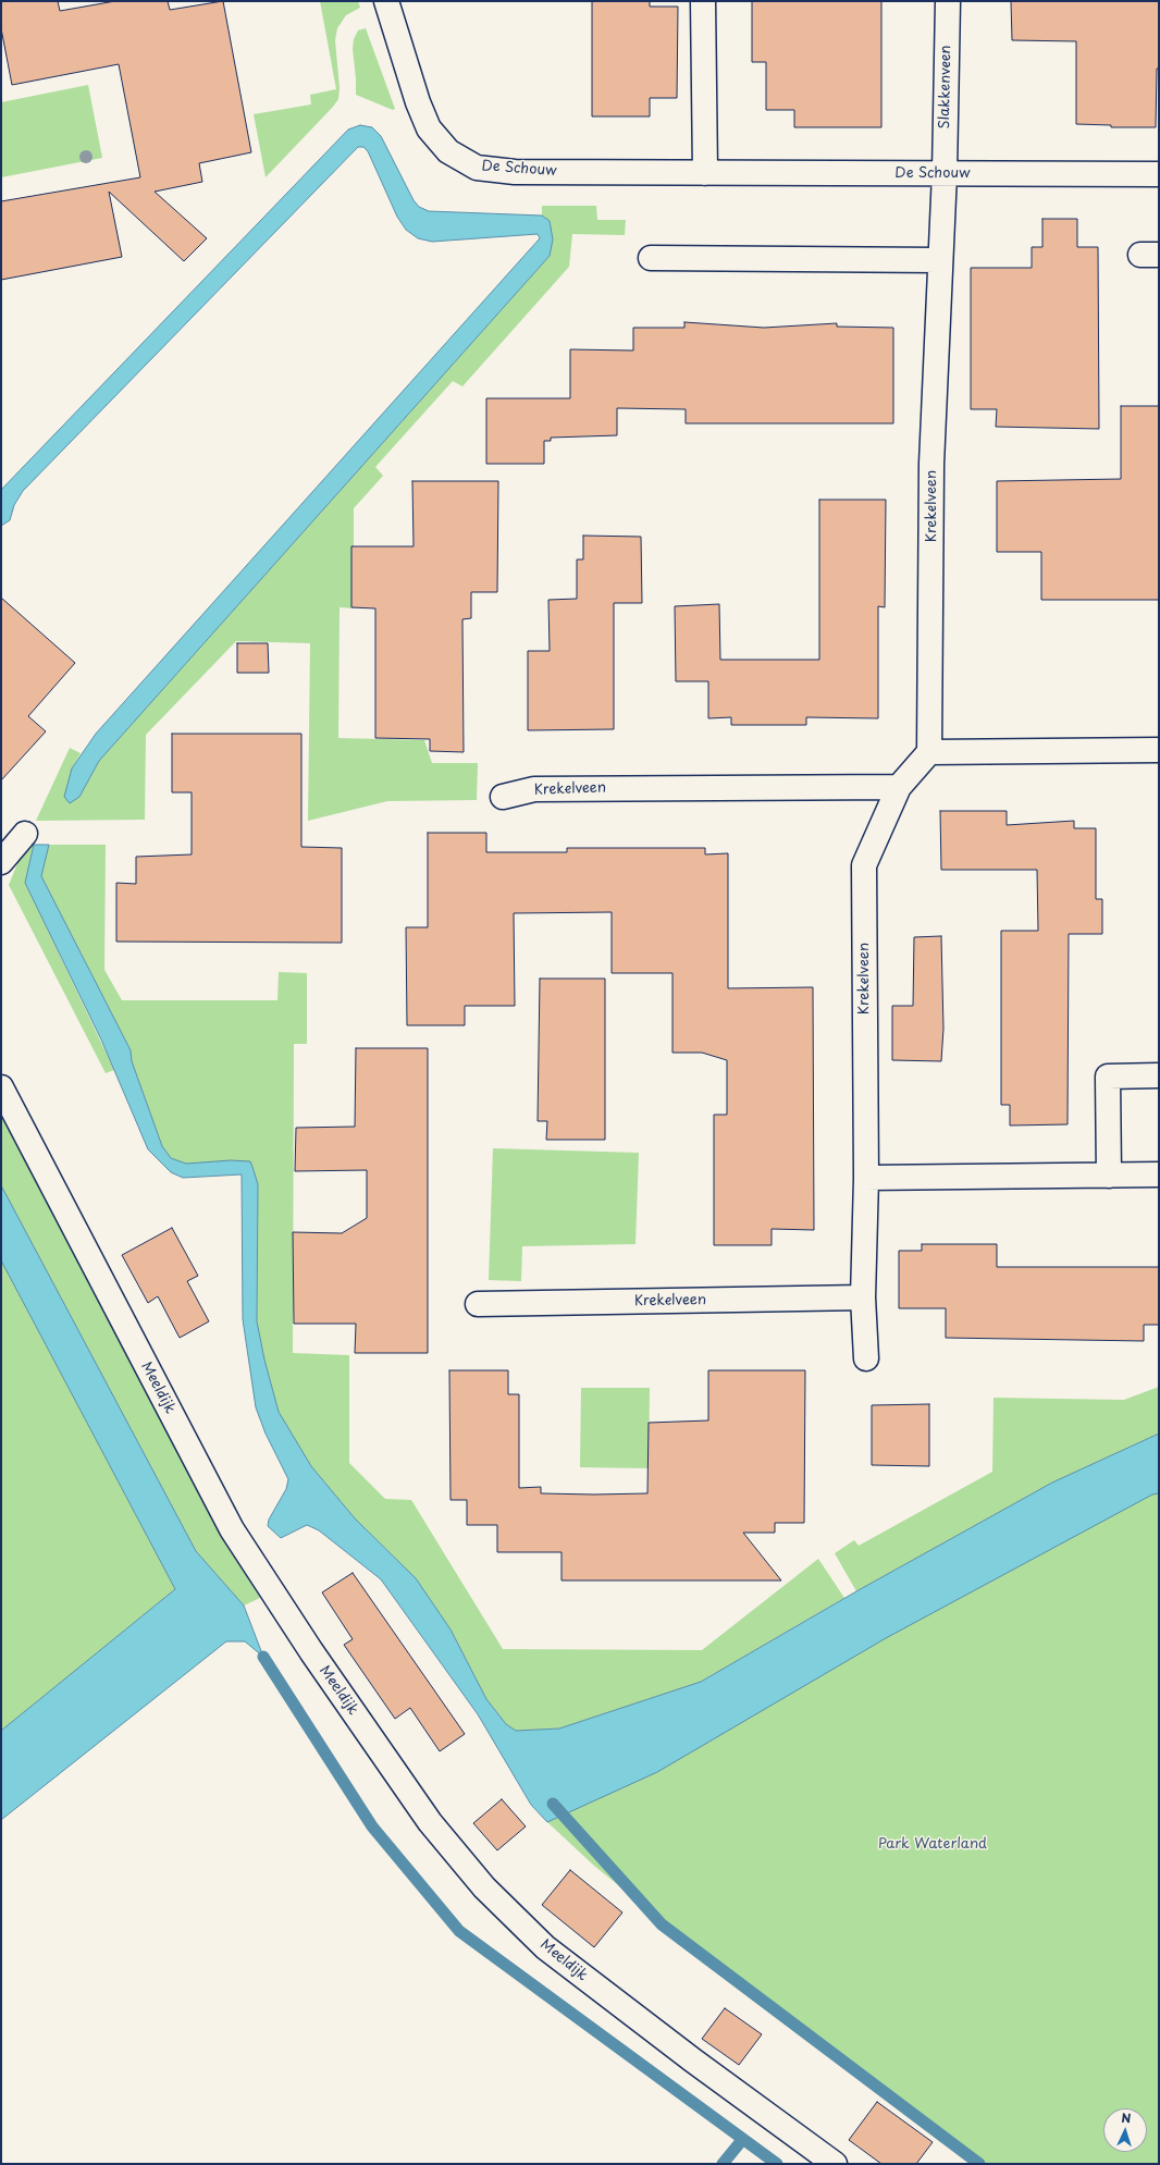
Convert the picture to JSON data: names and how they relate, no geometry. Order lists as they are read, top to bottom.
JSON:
{
  "streets": {
    "street": [
      "Slakkenveen",
      "De Schouw",
      "Krekelveen",
      "Meeldijk"
    ]
  },
  "crossings": [
    ["Slakkenveen", "De Schouw"],
    ["Slakkenveen", "Krekelveen"],
    ["De Schouw", "Krekelveen"]
  ],
  "parks": ["Park Waterland"],
  "north": "top"
}
